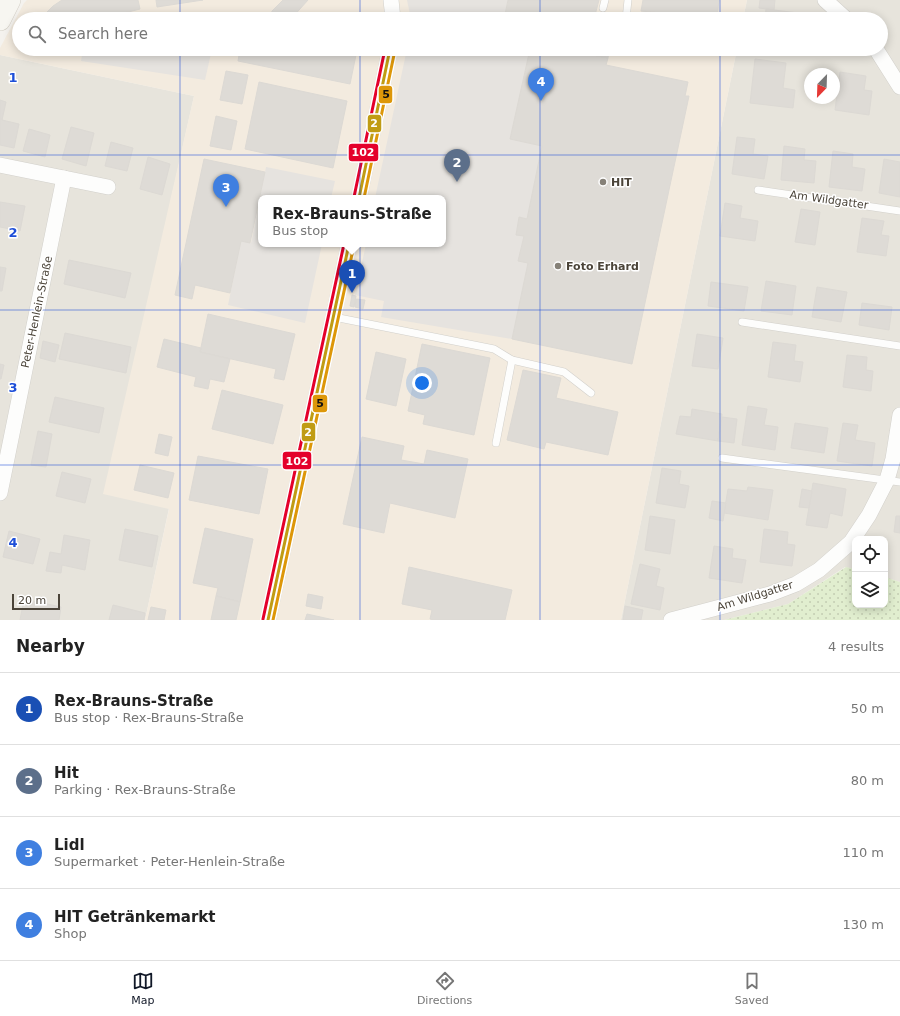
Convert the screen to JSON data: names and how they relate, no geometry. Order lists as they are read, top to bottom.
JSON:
{
  "streets": {
    "street": ["Am Wildgatter", "Peter-Henlein-Straße"]
  },
  "places": ["HIT", "Foto Erhard"],
  "lines": ["transit line 2", "transit line 5", "transit line 102"],
  "scale_bar": "20 m",
  "north": "bottom left",
  "page": {
    "search": "Search here",
    "pins": [
      "4",
      "2",
      "3",
      "1"
    ],
    "popup": ["Rex-Brauns-Straße", "Bus stop"],
    "scale": "20 m",
    "heading": ["Nearby", "4 results"],
    "list": [
      {
        "mark": "1",
        "name": "Rex-Brauns-Straße",
        "note": "Bus stop · Rex-Brauns-Straße",
        "value": "50 m"
      },
      {
        "mark": "2",
        "name": "Hit",
        "note": "Parking · Rex-Brauns-Straße",
        "value": "80 m"
      },
      {
        "mark": "3",
        "name": "Lidl",
        "note": "Supermarket · Peter-Henlein-Straße",
        "value": "110 m"
      },
      {
        "mark": "4",
        "name": "HIT Getränkemarkt",
        "note": "Shop",
        "value": "130 m"
      }
    ],
    "nav": ["Map", "Directions", "Saved"]
  },
  "grid": {
    "rows": [
      "1",
      "2",
      "3",
      "4"
    ]
  }
}
